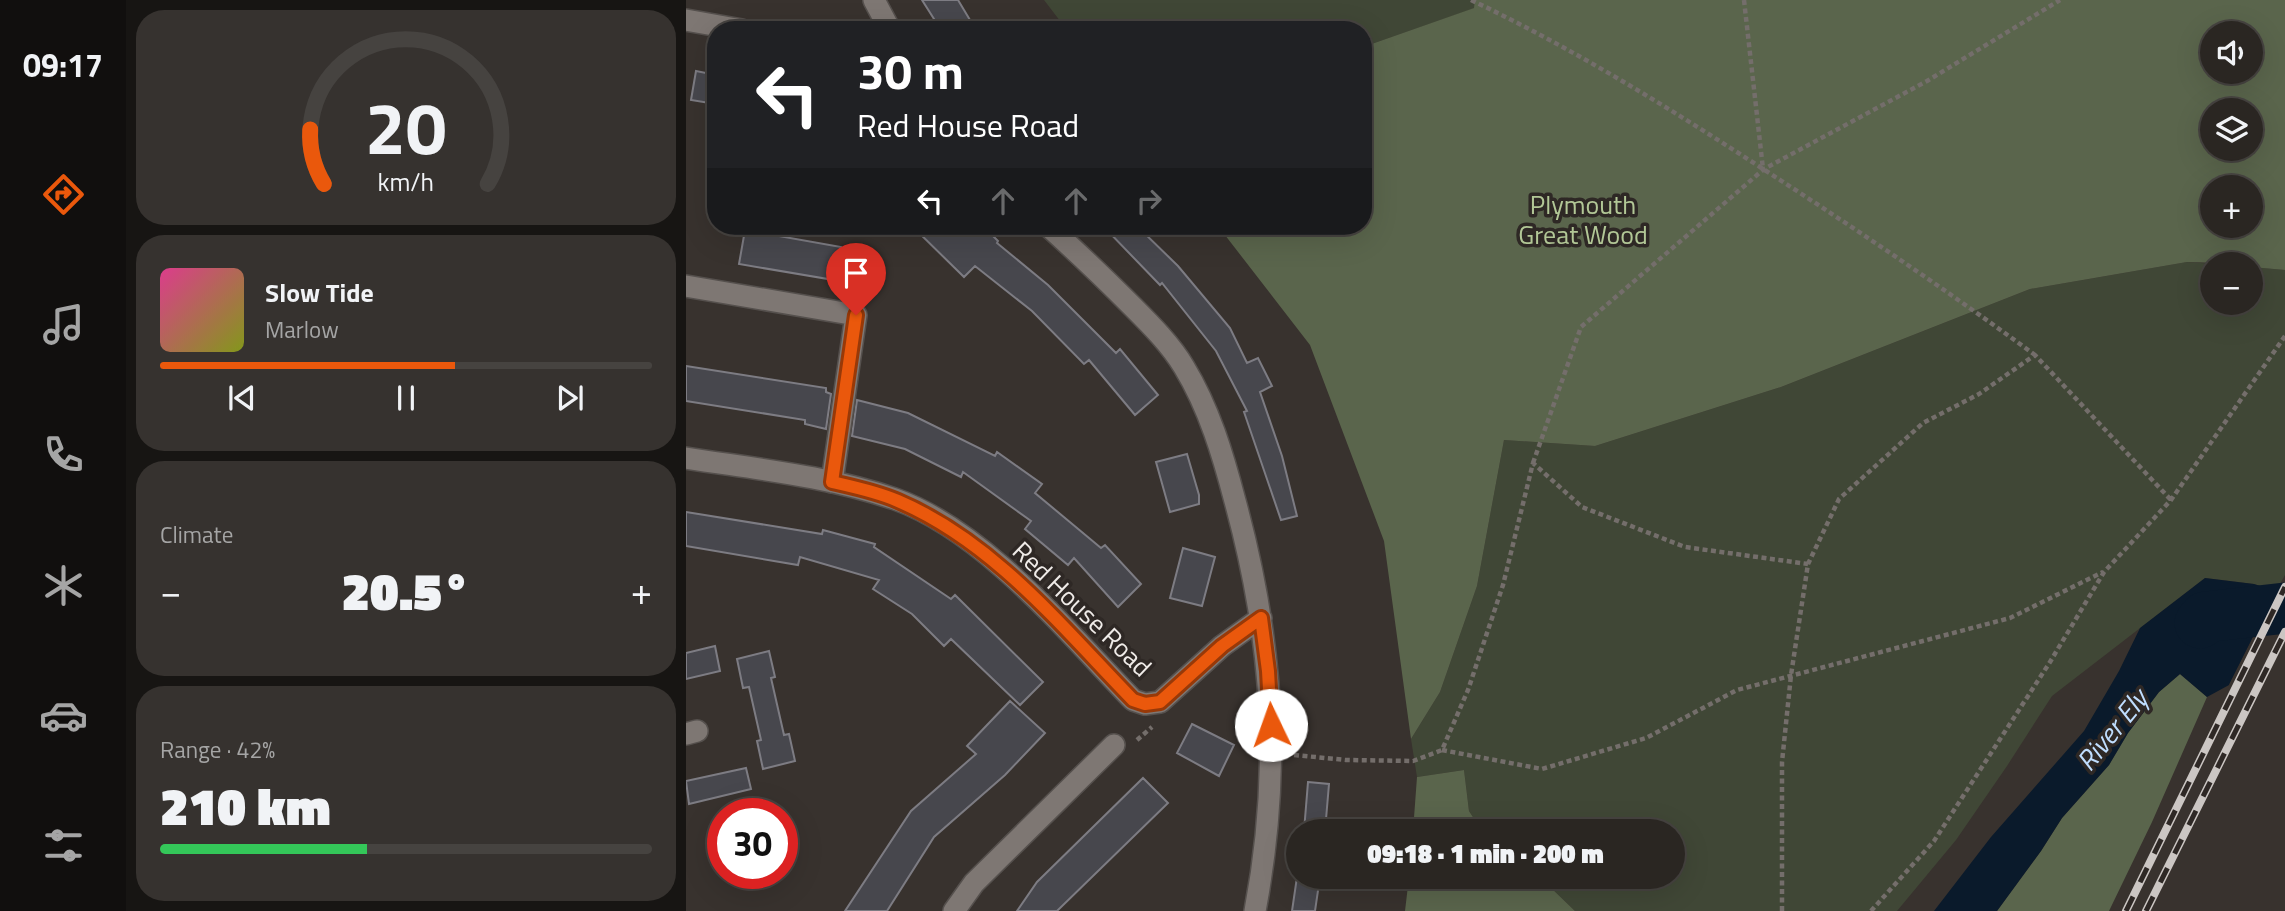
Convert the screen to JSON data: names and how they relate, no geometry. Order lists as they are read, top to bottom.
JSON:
{
  "streets": {
    "street": ["Red House Road"]
  },
  "water": ["River Ely"],
  "parks": ["Plymouth Great Wood"],
  "page": {
    "tabs": "09:17",
    "map_buttons": ["+", "−"],
    "turn": ["30 m", "Red House Road"],
    "song": ["Slow Tide", "Marlow"],
    "tile": [
      "Climate",
      ["Range · 42%", "210 km"]
    ],
    "heat": ["−", "20.5°", "+"],
    "limit": "30",
    "trip": "09:18 · 1 min · 200 m",
    "gauge": ["20", "km/h"]
  }
}
